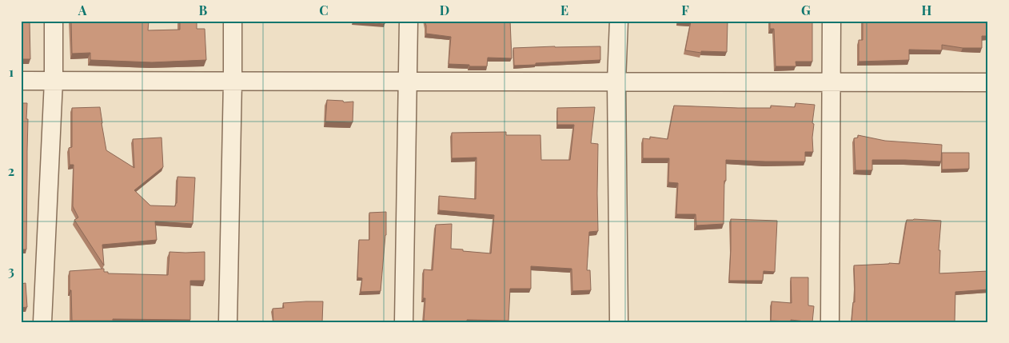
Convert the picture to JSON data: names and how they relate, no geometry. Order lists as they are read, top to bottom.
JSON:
{
  "grid": {
    "columns": [
      "A",
      "B",
      "C",
      "D",
      "E",
      "F",
      "G",
      "H"
    ],
    "rows": ["1", "2", "3"]
  }
}
